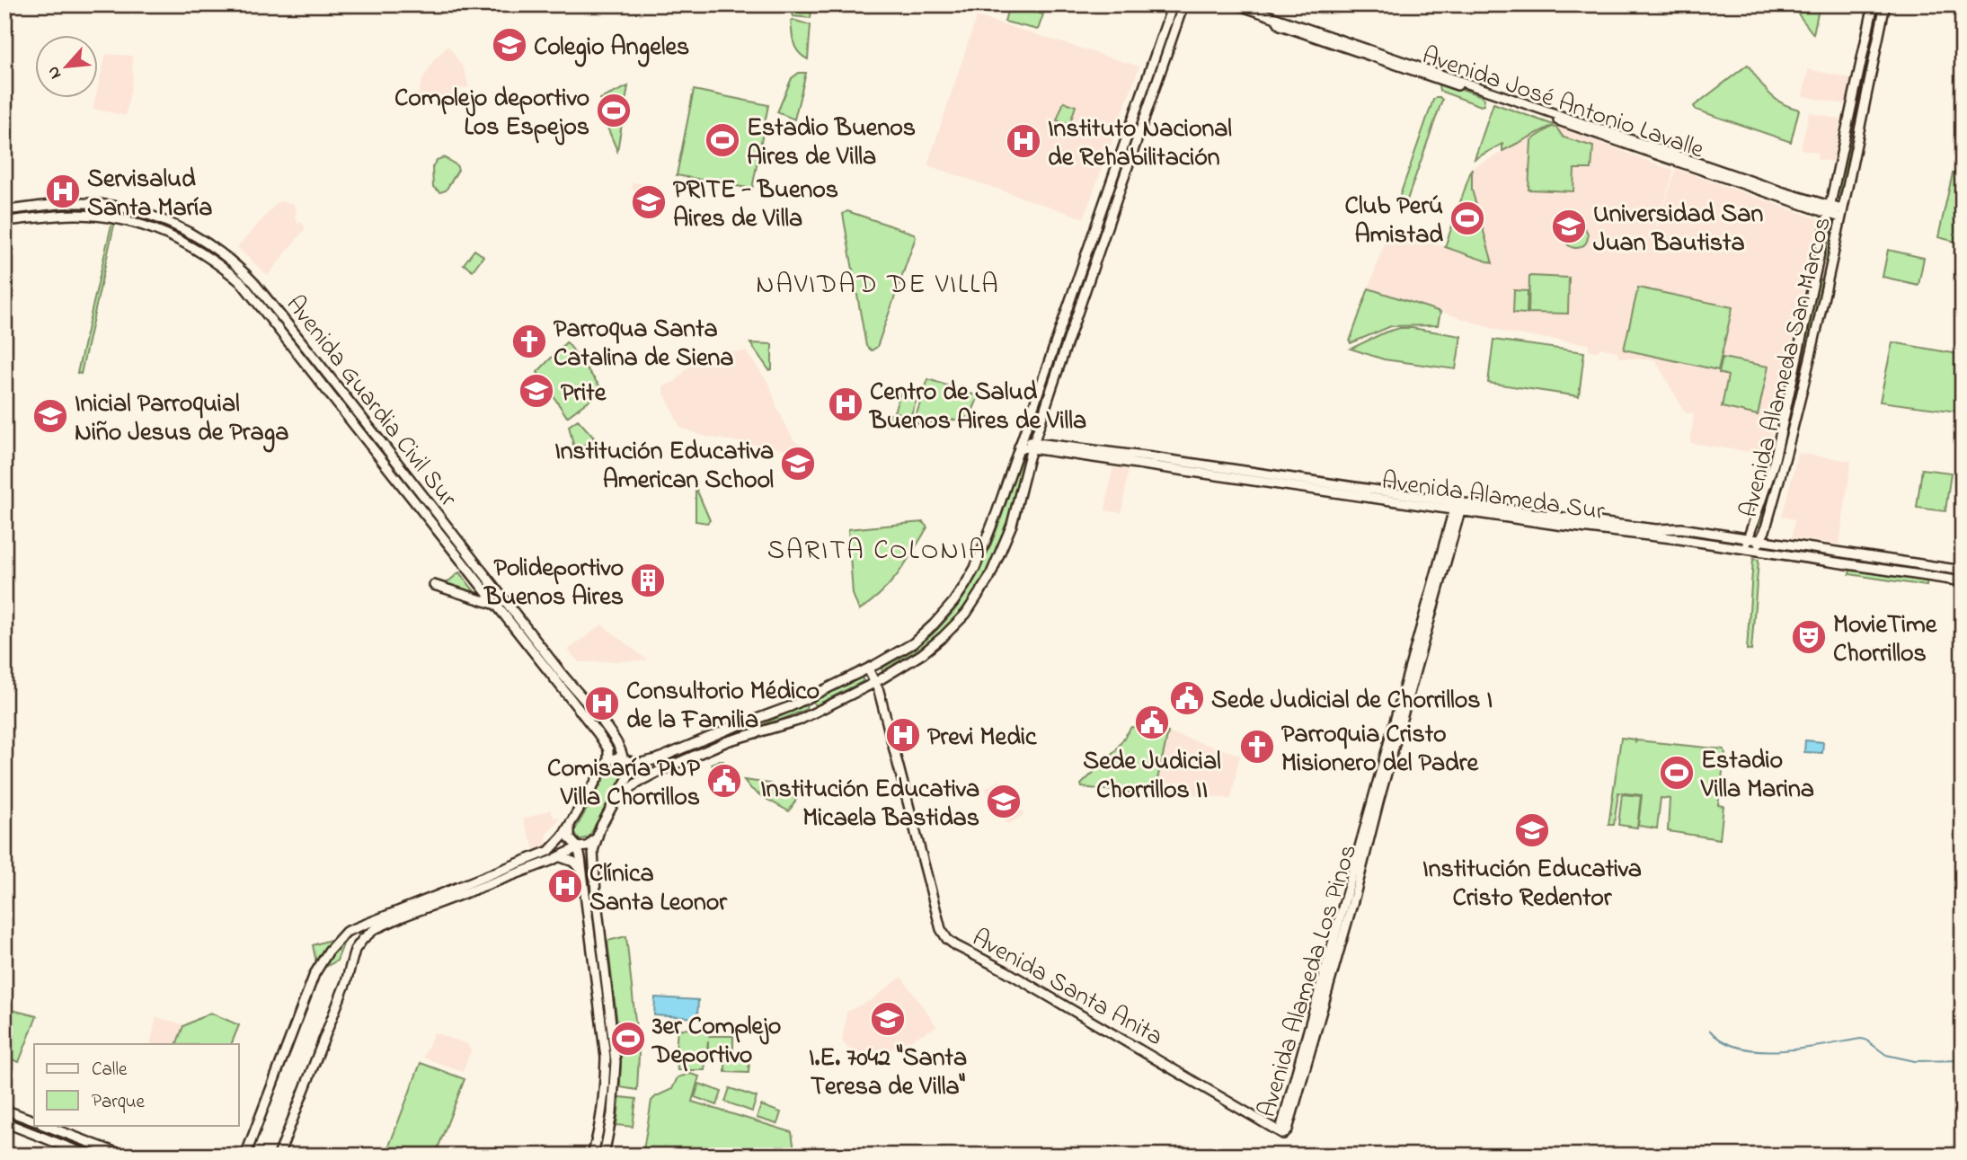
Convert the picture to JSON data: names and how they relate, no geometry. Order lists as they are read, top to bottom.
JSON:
{
  "streets": {
    "main road": [
      "Avenida José Antonio Lavalle",
      "Avenida Alameda San Marcos",
      "Avenida Guardia Civil Sur",
      "Avenida Alameda Sur",
      "Avenida Alameda Los Pinos",
      "Avenida Santa Anita"
    ]
  },
  "crossings": [
    ["Avenida José Antonio Lavalle", "Avenida Alameda San Marcos"],
    ["Avenida Alameda San Marcos", "Avenida Alameda Sur"],
    ["Avenida Alameda Sur", "Avenida Alameda Los Pinos"],
    ["Avenida Alameda Los Pinos", "Avenida Santa Anita"]
  ],
  "districts": ["NAVIDAD DE VILLA", "SARITA COLONIA"],
  "places": {
    "school or university": [
      "Colegio Angeles",
      "PRITE - Buenos Aires de Villa",
      "Universidad San Juan Bautista",
      "Prite",
      "Inicial Parroquial Niño Jesus de Praga",
      "Institución Educativa American School",
      "Institución Educativa Micaela Bastidas",
      "Institución Educativa Cristo Redentor",
      "I.E. 7042 \"Santa Teresa de Villa\""
    ],
    "sports": [
      "Complejo deportivo Los Espejos",
      "Estadio Buenos Aires de Villa",
      "Club Perú Amistad",
      "Estadio Villa Marina",
      "3er Complejo Deportivo"
    ],
    "hospital": [
      "Instituto Nacional de Rehabilitación",
      "Servisalud Santa María",
      "Centro de Salud Buenos Aires de Villa",
      "Consultorio Médico de la Familia",
      "Previ Medic",
      "Clínica Santa Leonor"
    ],
    "church": ["Parroqua Santa Catalina de Siena", "Parroquia Cristo Misionero del Padre"],
    "building": ["Polideportivo Buenos Aires"],
    "theatre": ["MovieTime Chorrillos"],
    "public building": ["Sede Judicial de Chorrillos I", "Sede Judicial Chorrillos II", "Comisaría PNP Villa Chorrillos"]
  },
  "legend": ["Calle", "Parque"],
  "north": "bottom left"
}
